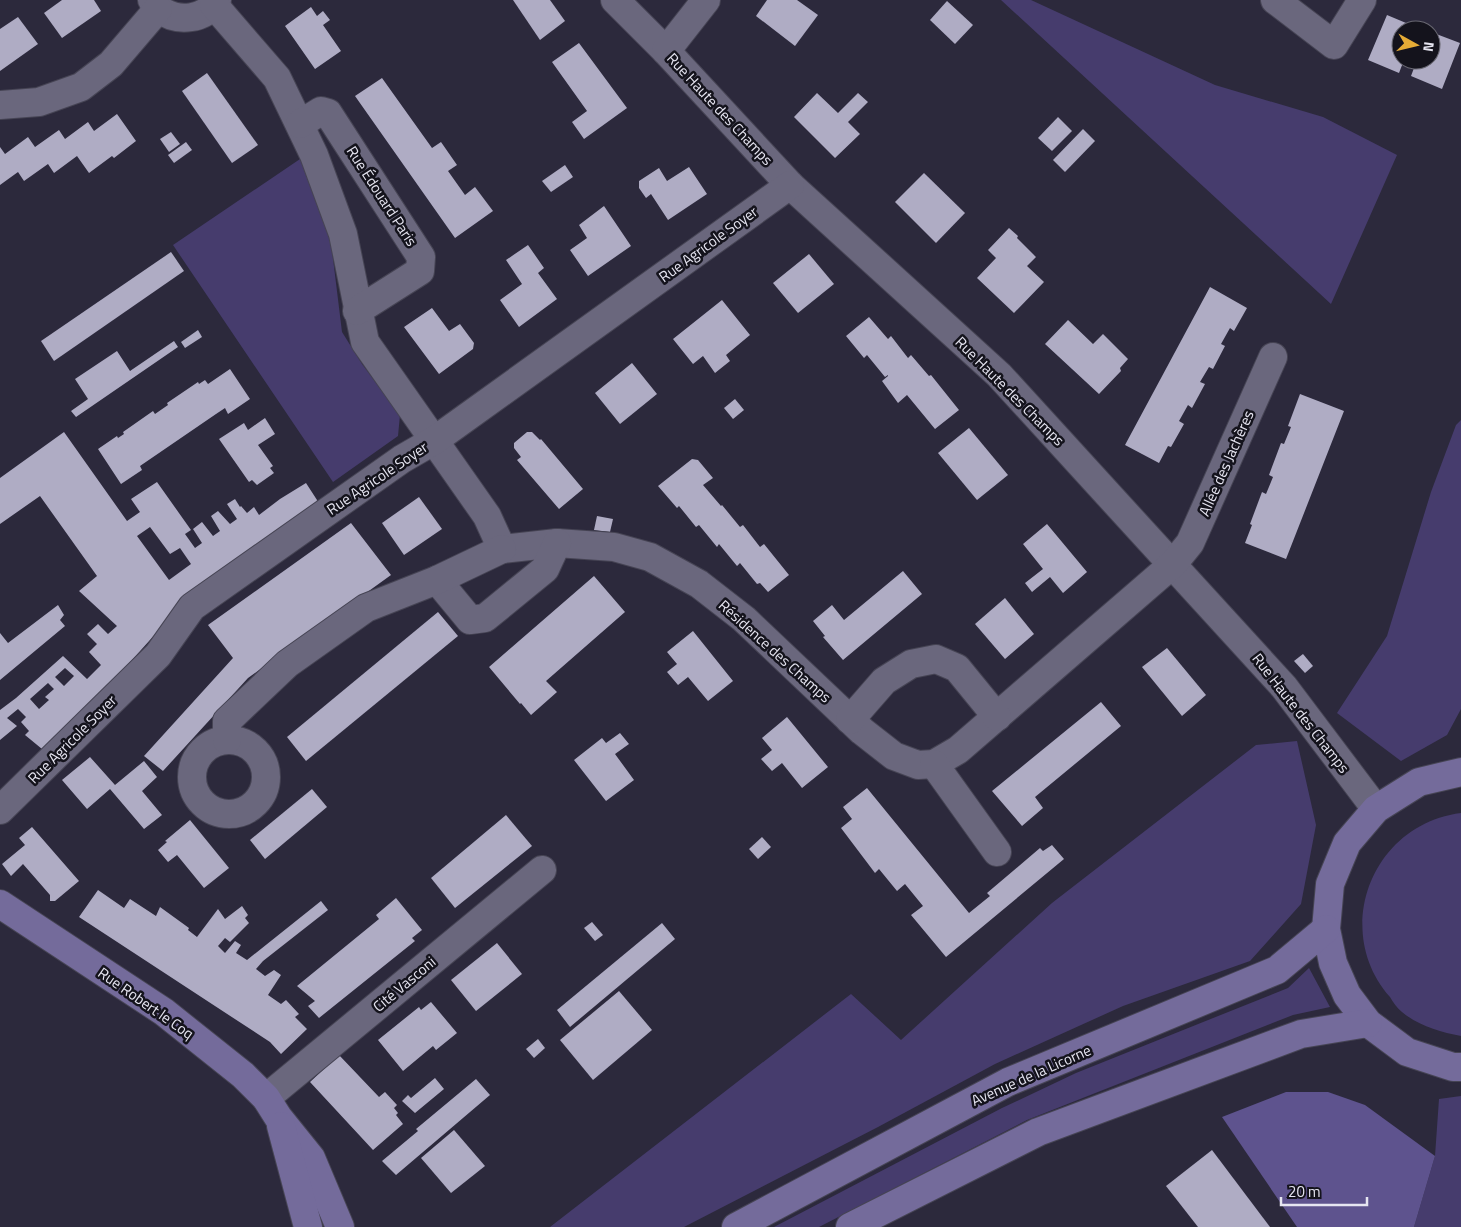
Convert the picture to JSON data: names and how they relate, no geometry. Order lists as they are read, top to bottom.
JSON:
{
  "streets": {
    "main road": ["Rue Robert le Coq", "Avenue de la Licorne"],
    "street": [
      "Rue Haute des Champs",
      "Rue Édouard Paris",
      "Rue Agricole Soyer",
      "Allée des Jachères",
      "Résidence des Champs",
      "Cité Vasconi"
    ]
  },
  "crossings": [
    ["Rue Haute des Champs", "Rue Agricole Soyer"],
    ["Rue Haute des Champs", "Allée des Jachères"],
    ["Cité Vasconi", "Rue Robert le Coq"]
  ],
  "scale_bar": "20 m",
  "north": "right"
}
